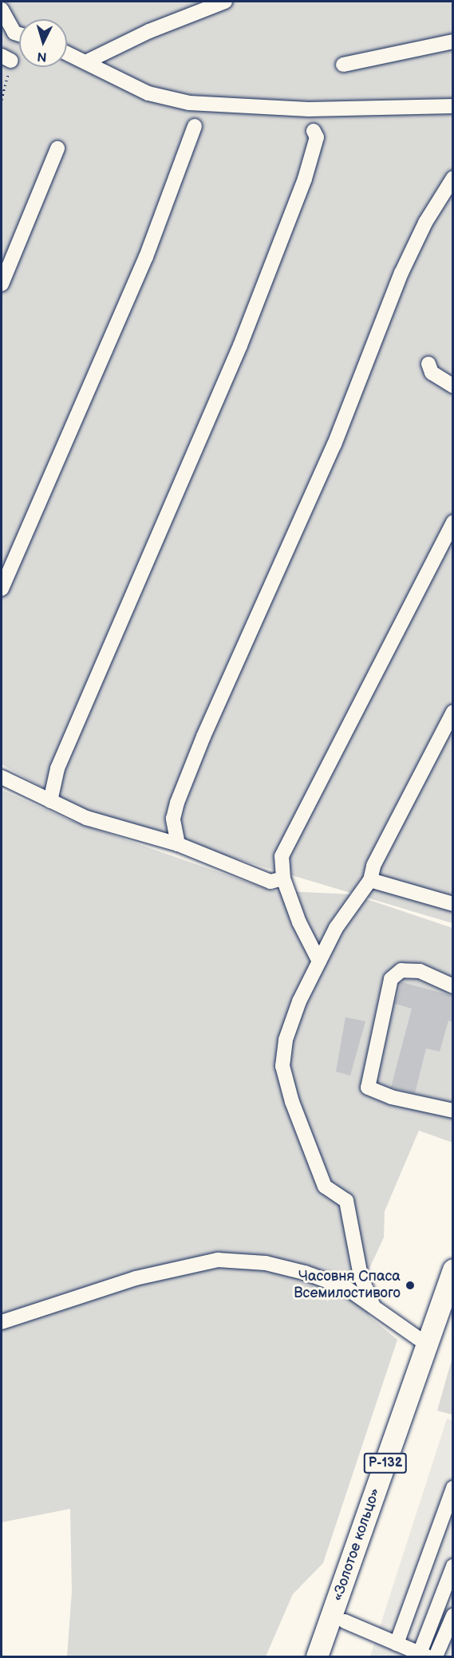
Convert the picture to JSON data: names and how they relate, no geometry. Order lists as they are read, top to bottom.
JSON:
{
  "streets": {
    "highway": ["Р-132", "«Золотое кольцо»"]
  },
  "places": ["Часовня Спаса Всемилостивого"],
  "north": "bottom"
}
